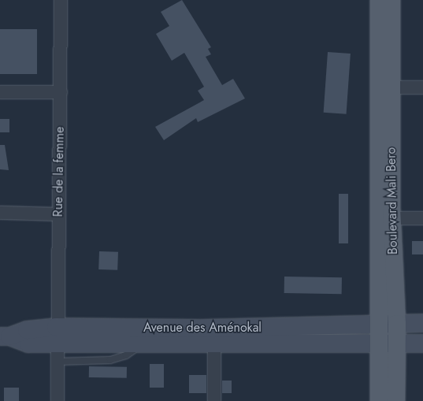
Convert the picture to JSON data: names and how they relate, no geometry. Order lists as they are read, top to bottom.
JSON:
{
  "streets": {
    "main road": ["Boulevard Mali Bero", "Avenue des Aménokal"],
    "street": ["Rue de la femme"]
  },
  "crossings": [
    ["Rue de la femme", "Avenue des Aménokal"],
    ["Boulevard Mali Bero", "Avenue des Aménokal"]
  ]
}
